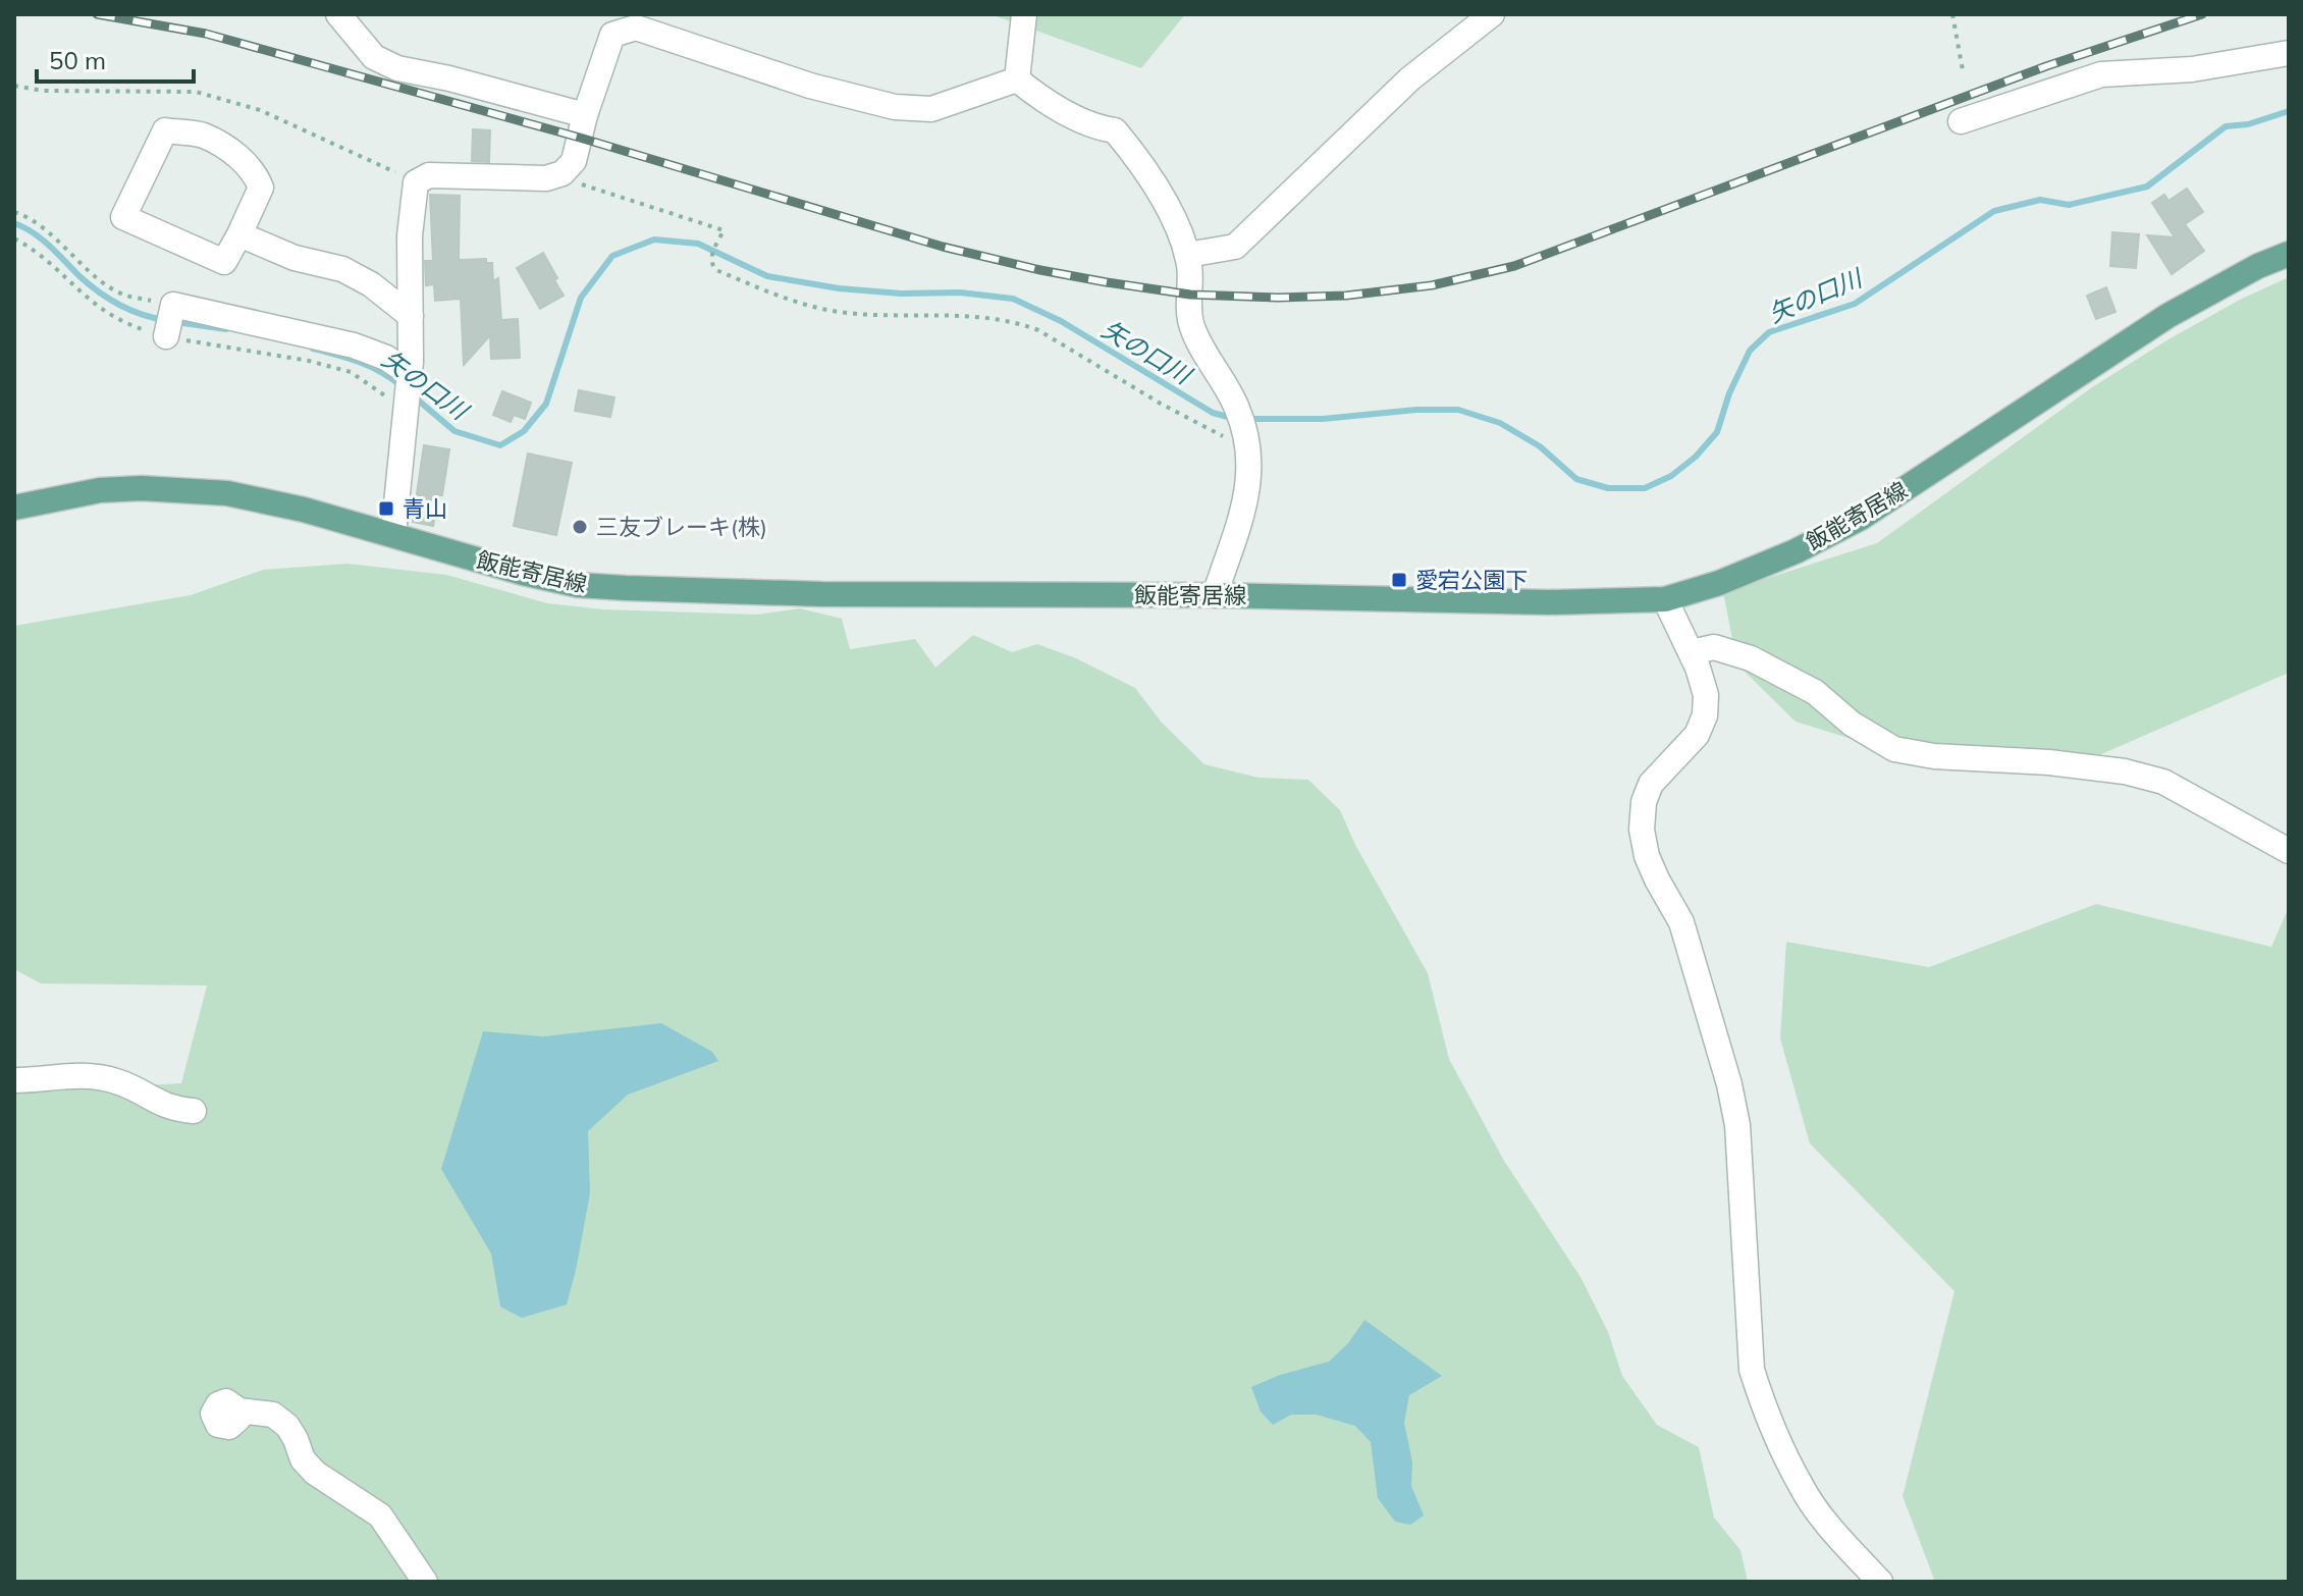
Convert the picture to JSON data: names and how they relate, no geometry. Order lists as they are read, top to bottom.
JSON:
{
  "streets": {
    "main road": ["飯能寄居線"]
  },
  "water": ["矢の口川"],
  "places": {
    "transit": ["青山", "愛宕公園下"],
    "other": ["三友ブレーキ(株)"]
  },
  "scale_bar": "50 m"
}
